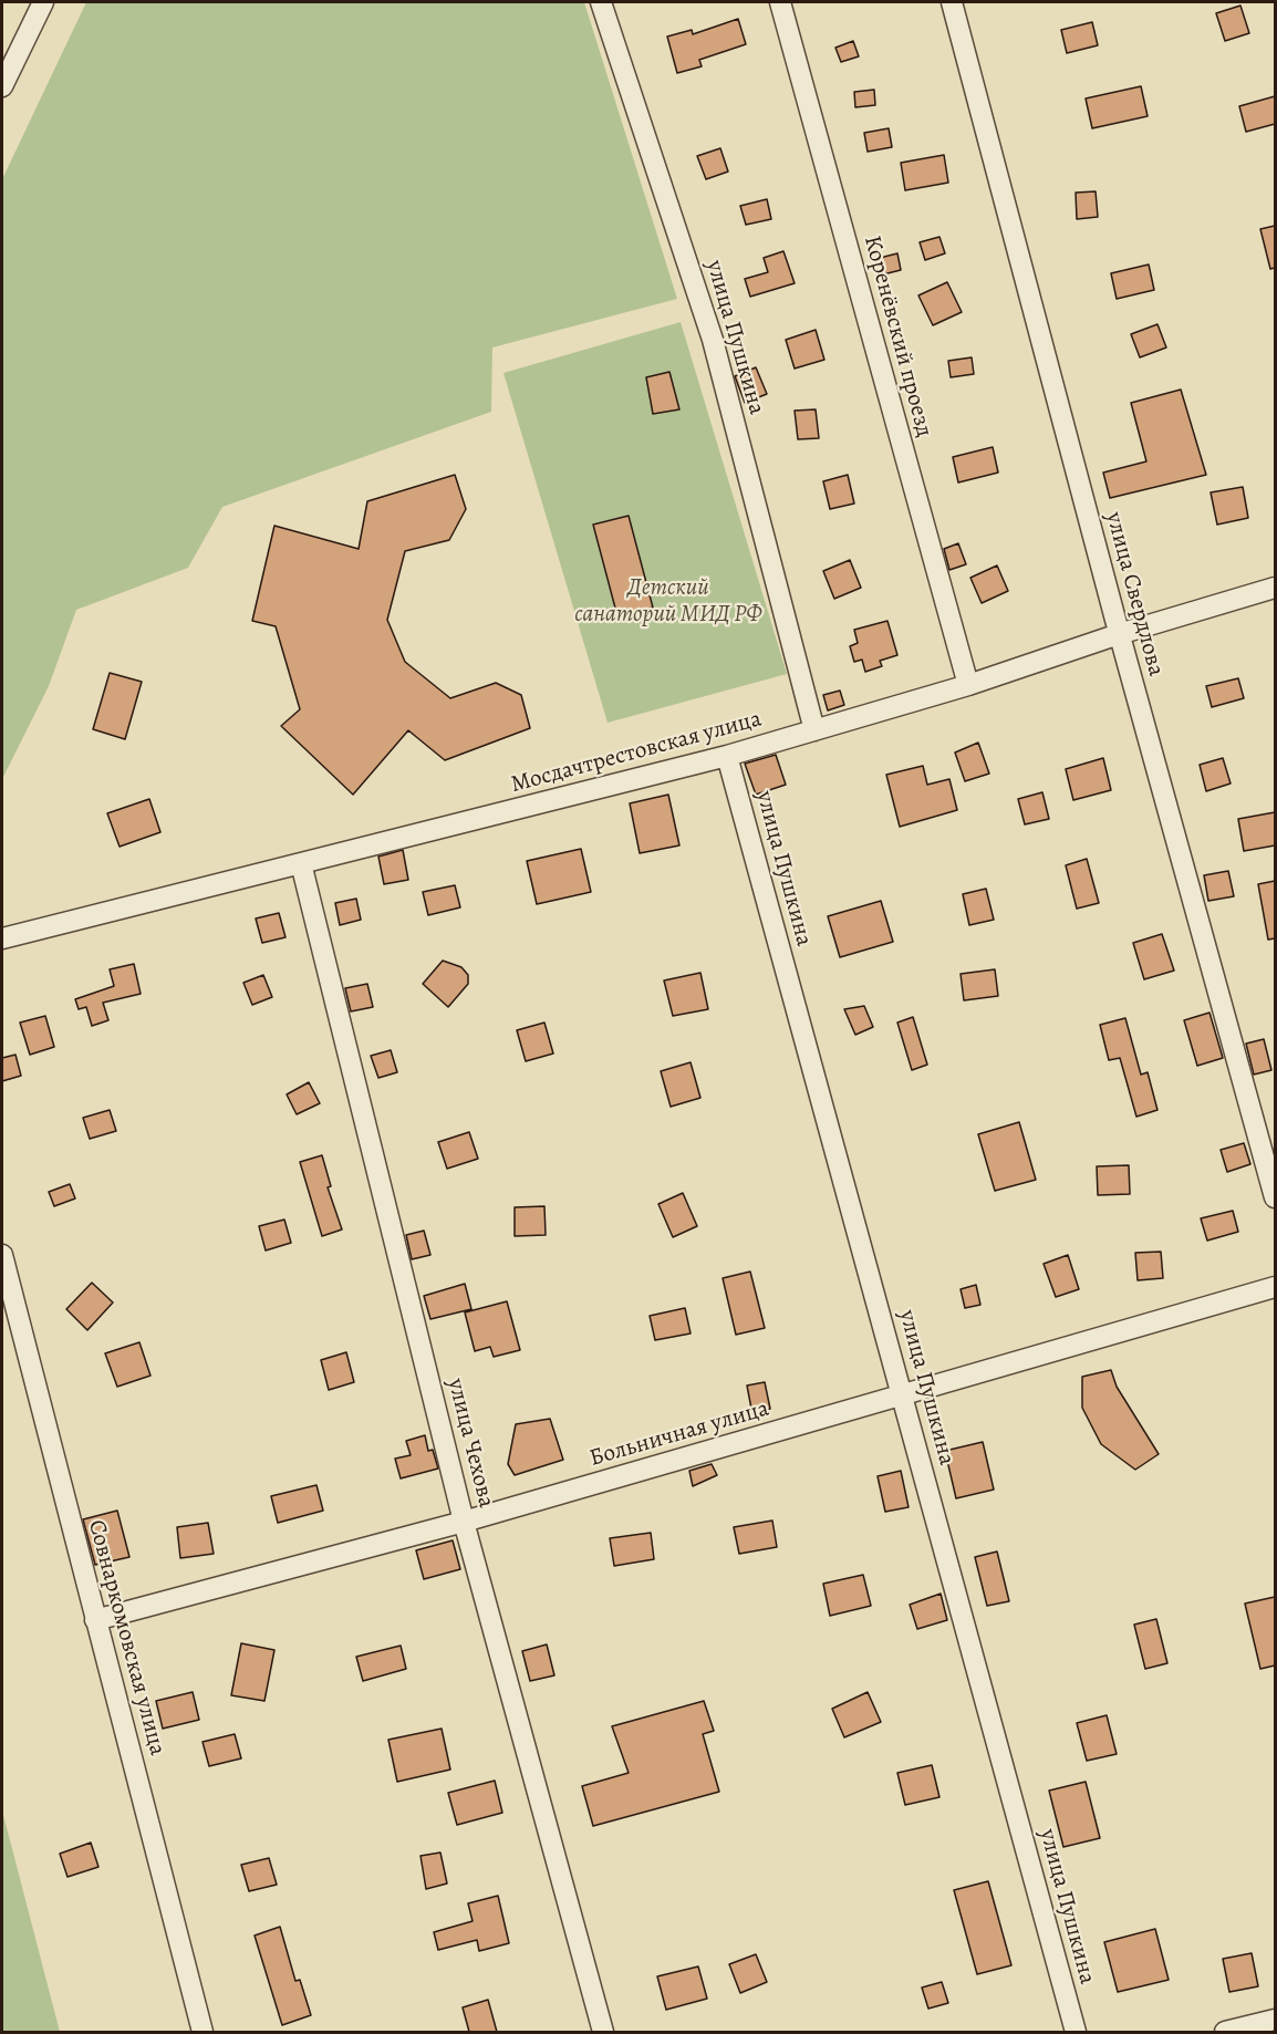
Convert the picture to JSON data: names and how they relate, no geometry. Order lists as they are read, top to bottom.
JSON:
{
  "streets": {
    "street": [
      "Коренёвский проезд",
      "улица Пушкина",
      "улица Свердлова",
      "Мосдачтрестовская улица",
      "Больничная улица",
      "улица Чехова",
      "Совнаркомовская улица"
    ]
  },
  "crossings": [
    ["Коренёвский проезд", "Мосдачтрестовская улица"],
    ["улица Пушкина", "Мосдачтрестовская улица"],
    ["улица Пушкина", "Больничная улица"],
    ["улица Свердлова", "Мосдачтрестовская улица"],
    ["Мосдачтрестовская улица", "улица Чехова"],
    ["Больничная улица", "улица Чехова"],
    ["Больничная улица", "Совнаркомовская улица"]
  ],
  "parks": ["Детский санаторий МИД РФ"]
}
